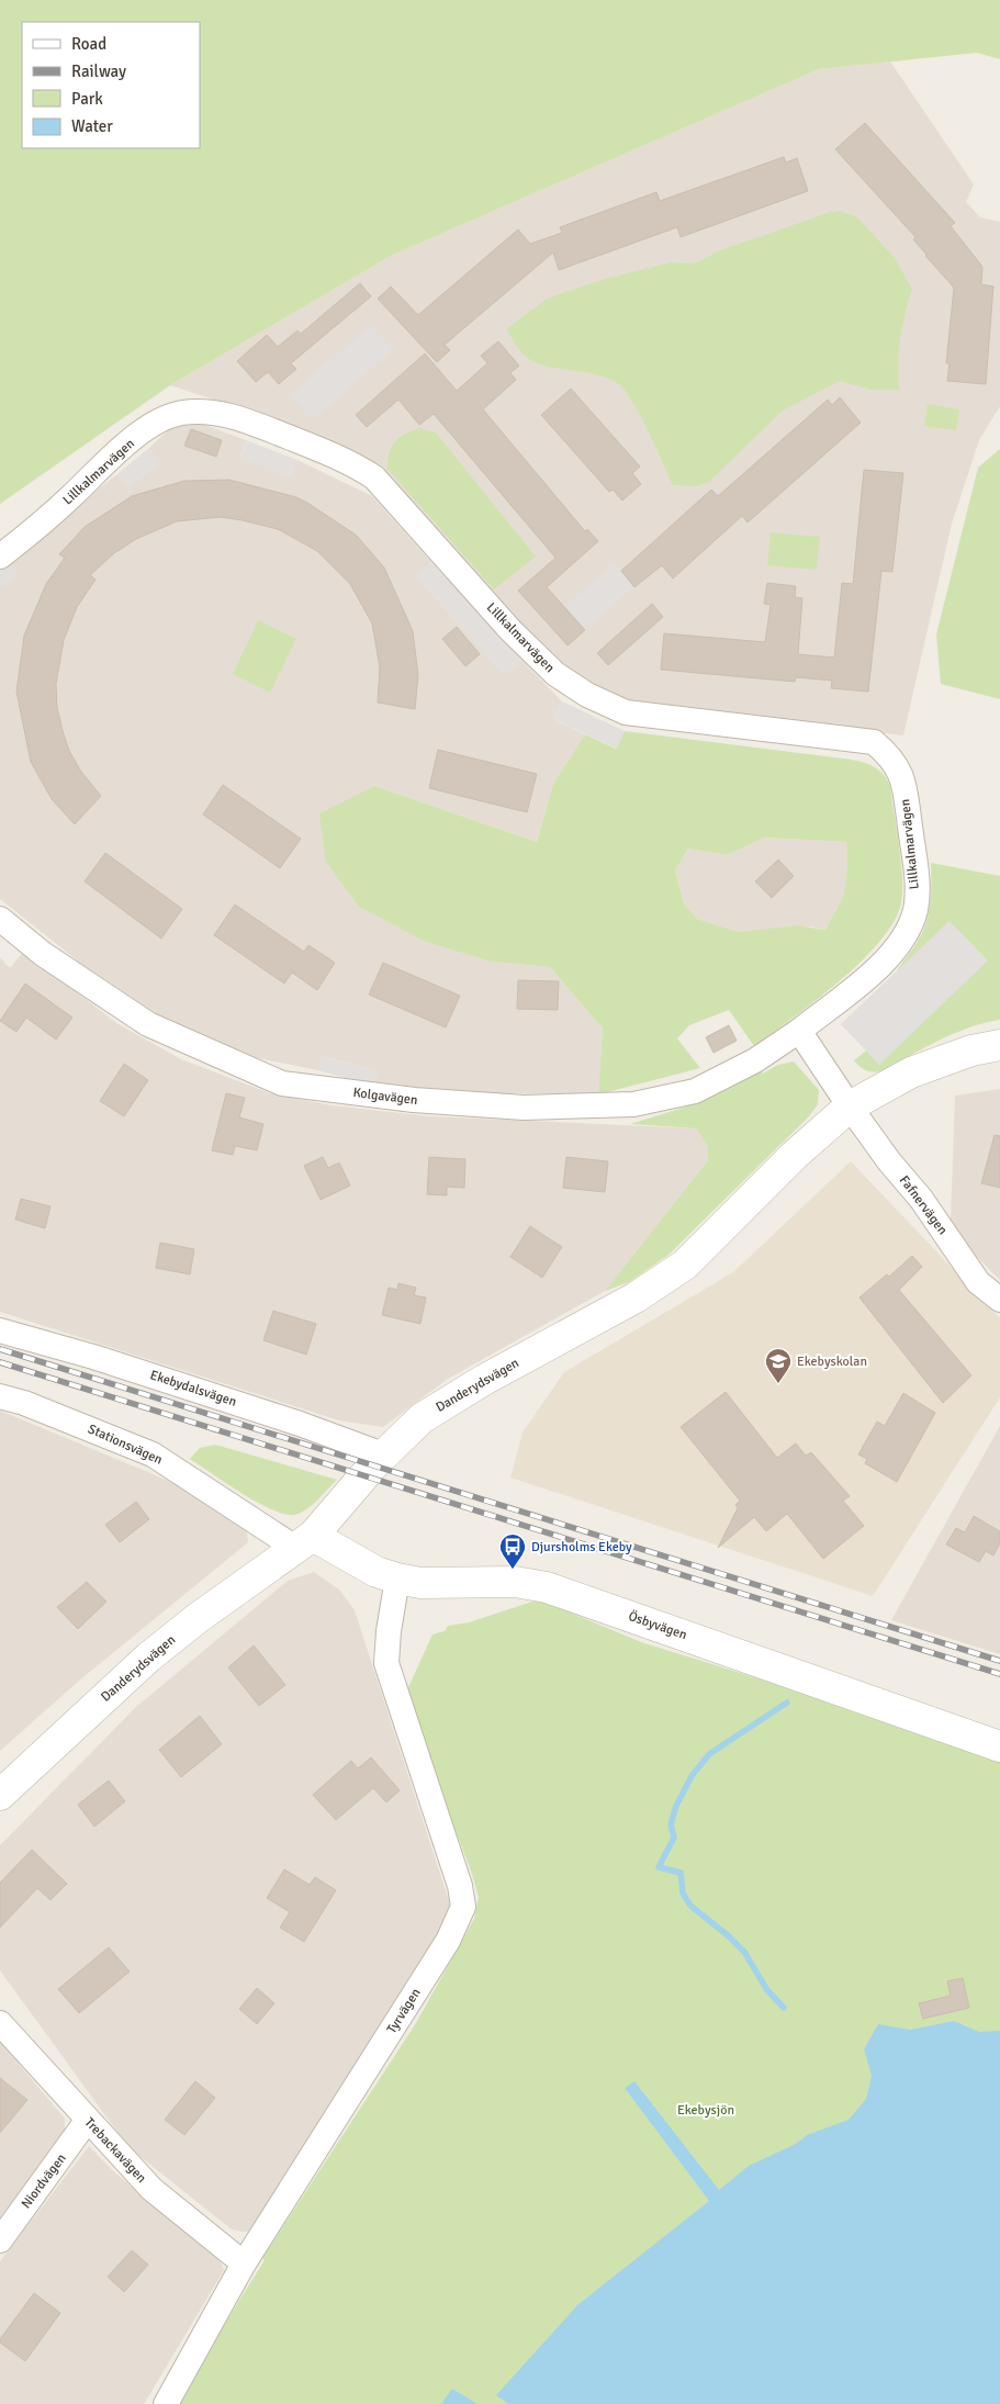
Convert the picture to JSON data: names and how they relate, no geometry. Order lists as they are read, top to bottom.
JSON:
{
  "streets": {
    "street": [
      "Lillkalmarvägen",
      "Kolgavägen",
      "Fafnervägen",
      "Danderydsvägen",
      "Ekebydalsvägen",
      "Stationsvägen",
      "Ösbyvägen",
      "Tyrvägen",
      "Trebackavägen",
      "Niordvägen"
    ]
  },
  "crossings": [
    ["Lillkalmarvägen", "Kolgavägen"],
    ["Fafnervägen", "Danderydsvägen"],
    ["Danderydsvägen", "Ekebydalsvägen"],
    ["Danderydsvägen", "Stationsvägen"],
    ["Danderydsvägen", "Ösbyvägen"],
    ["Stationsvägen", "Ösbyvägen"],
    ["Ösbyvägen", "Tyrvägen"],
    ["Tyrvägen", "Trebackavägen"],
    ["Trebackavägen", "Niordvägen"]
  ],
  "parks": ["Ekebysjön"],
  "places": {
    "school or university": ["Ekebyskolan"],
    "bus stop": ["Djursholms Ekeby"]
  },
  "legend": [
    "Road",
    "Railway",
    "Park",
    "Water"
  ]
}
